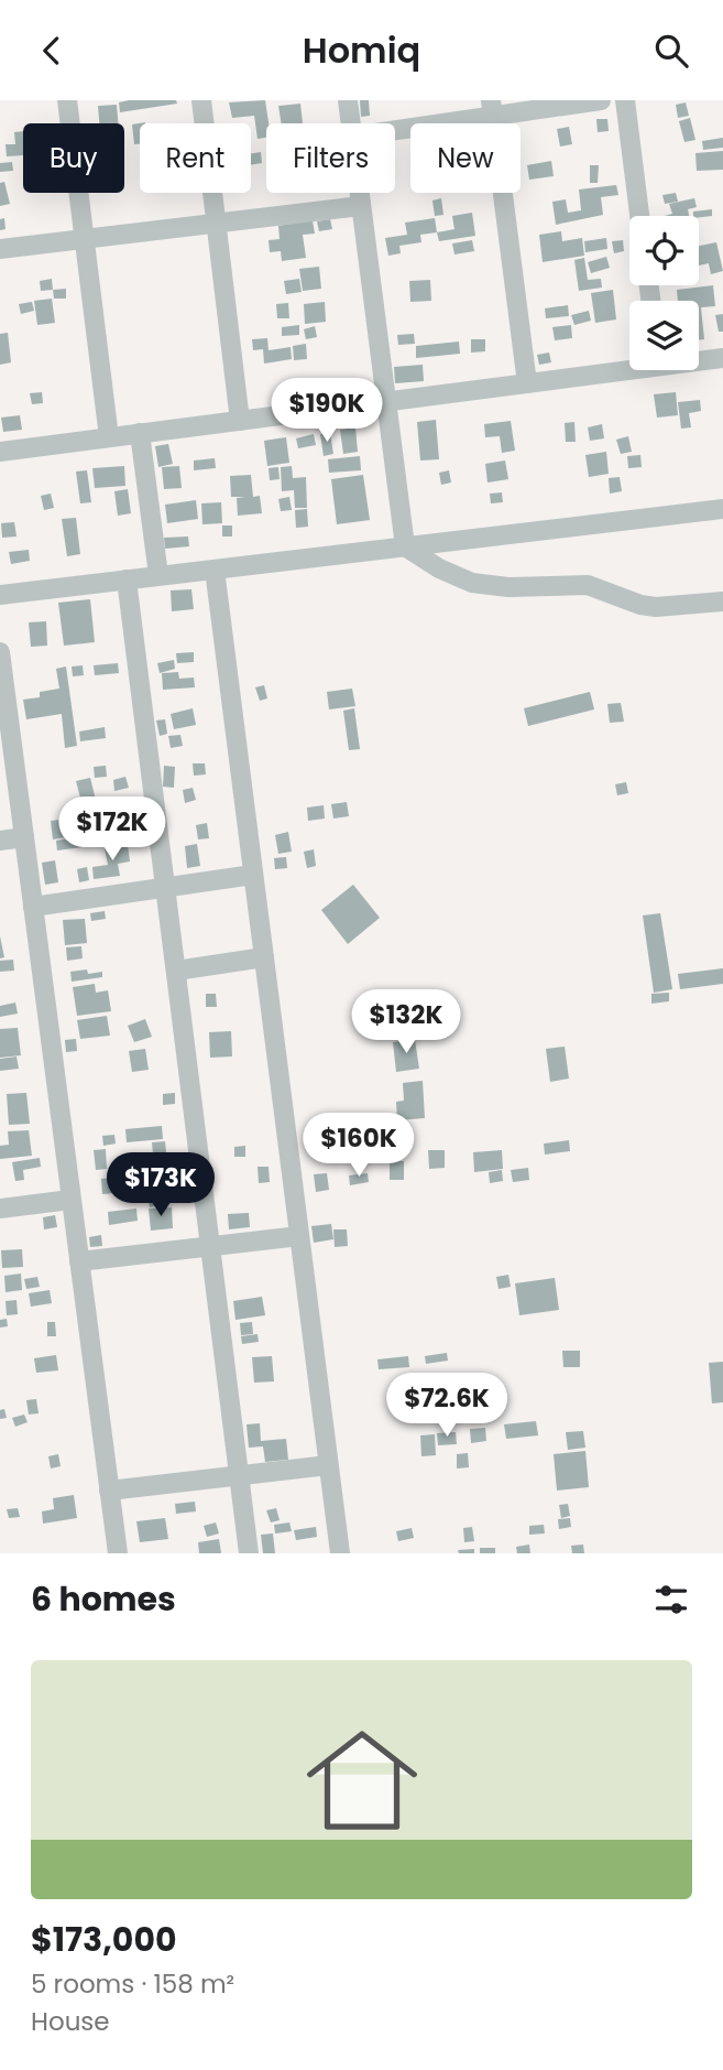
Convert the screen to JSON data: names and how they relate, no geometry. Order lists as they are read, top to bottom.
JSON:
{
  "page": {
    "header": "Homiq",
    "chip": [
      "Buy",
      "Rent",
      "Filters",
      "New"
    ],
    "price": [
      "$190K",
      "$172K",
      "$132K",
      "$160K",
      "$173K",
      "$72.6K"
    ],
    "heading": "6 homes",
    "list": [
      {
        "name": "$173,000",
        "note": "5 rooms · 158 m² · House"
      }
    ]
  }
}
